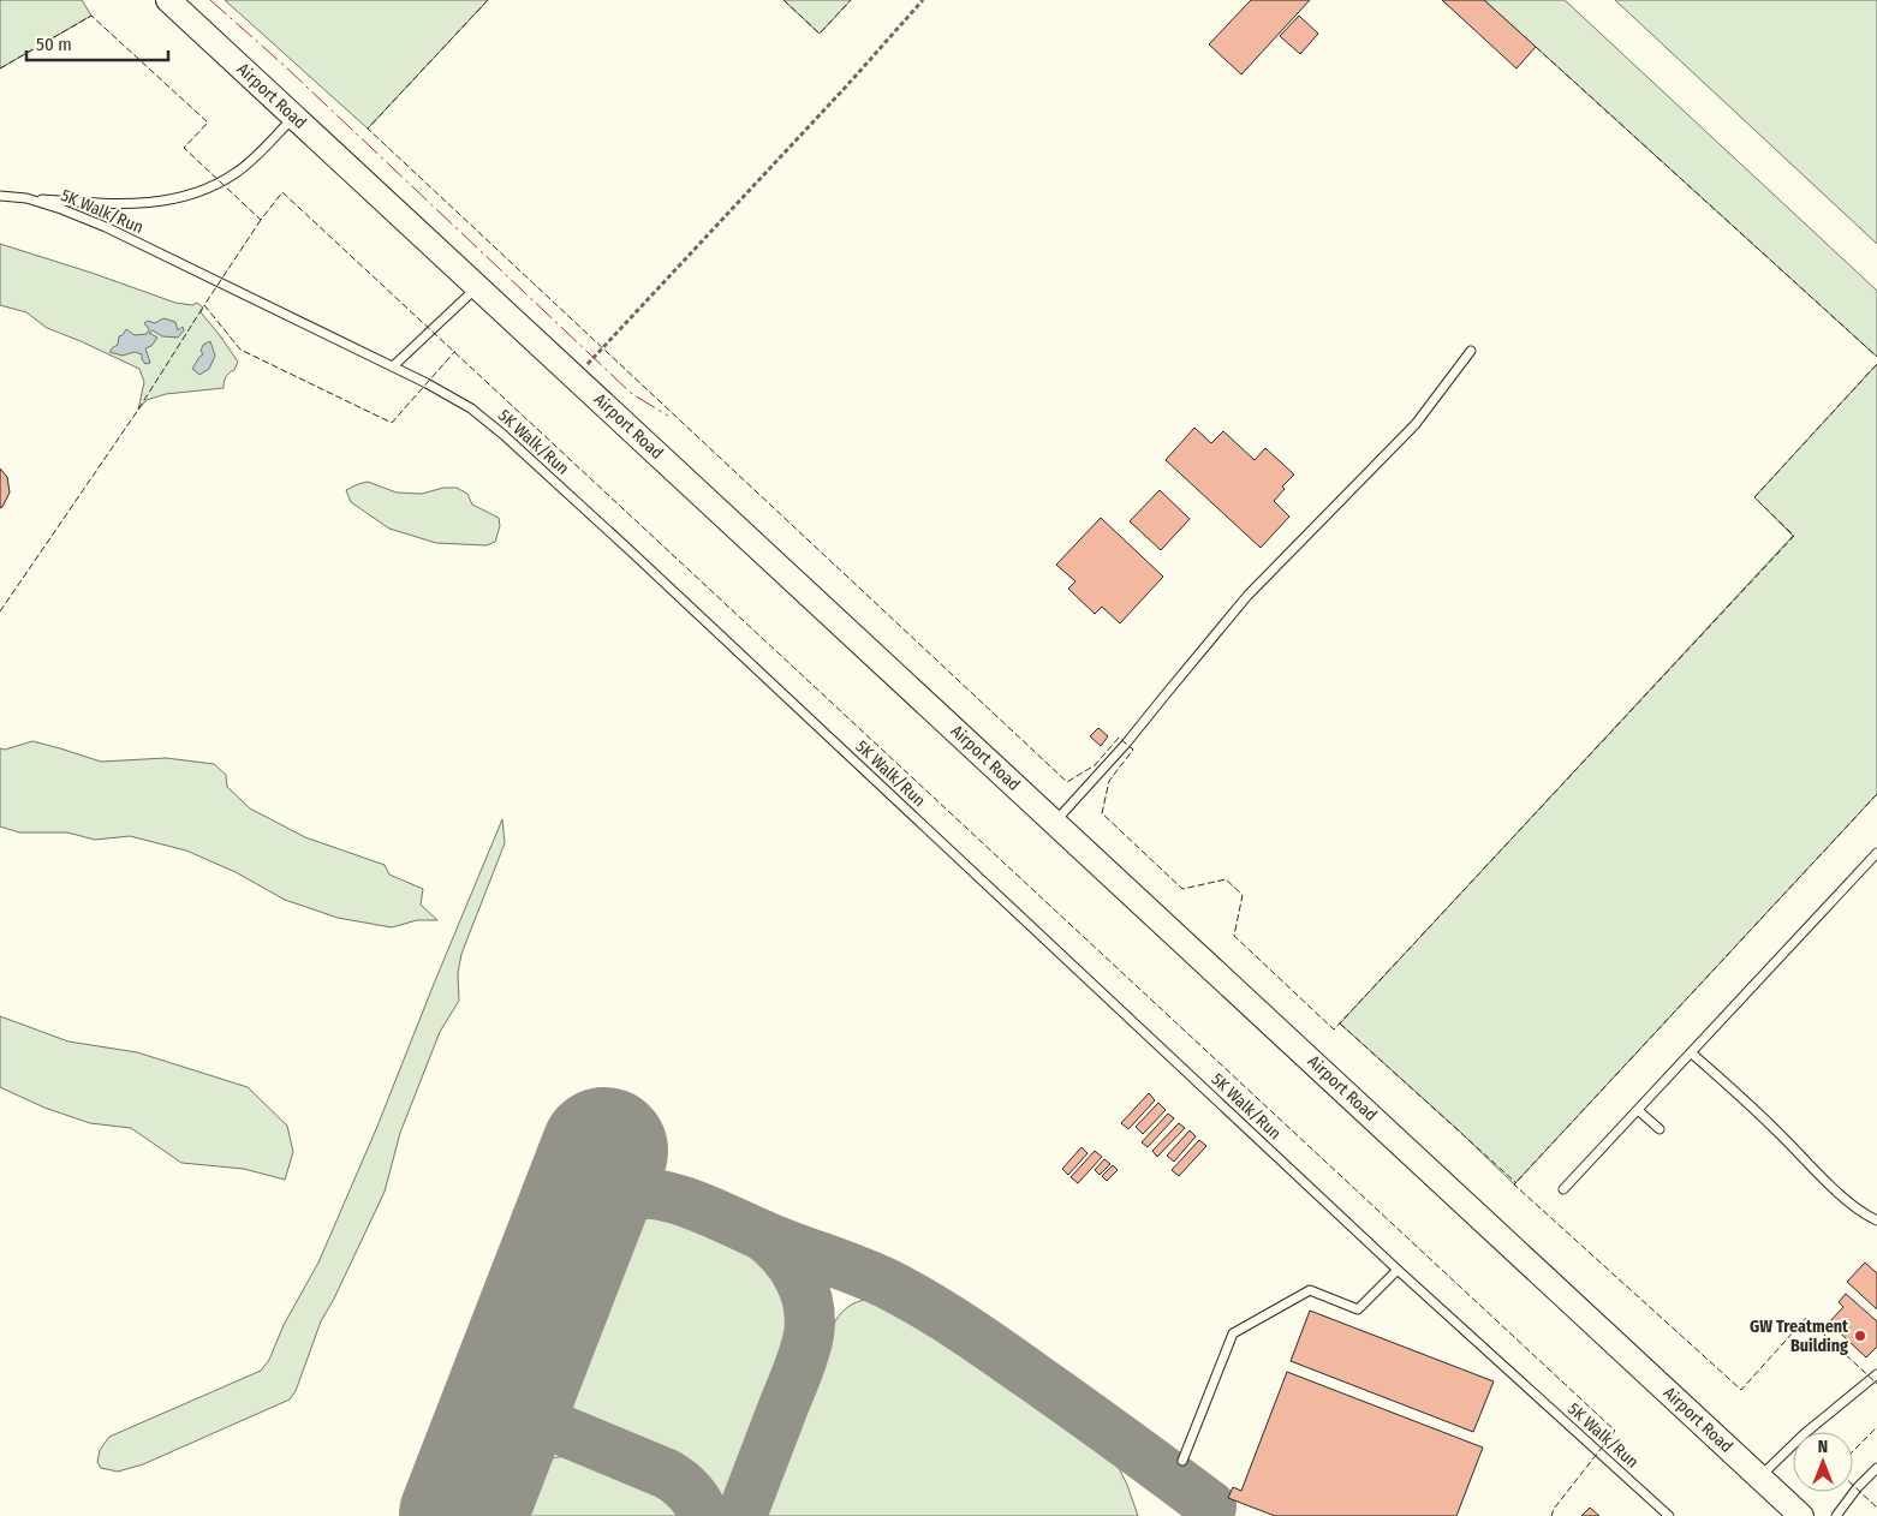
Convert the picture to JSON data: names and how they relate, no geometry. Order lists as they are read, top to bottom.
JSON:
{
  "streets": {
    "main road": ["Airport Road"],
    "lane": ["5K Walk/Run"]
  },
  "places": ["GW Treatment Building"],
  "scale_bar": "50 m",
  "north": "top"
}
